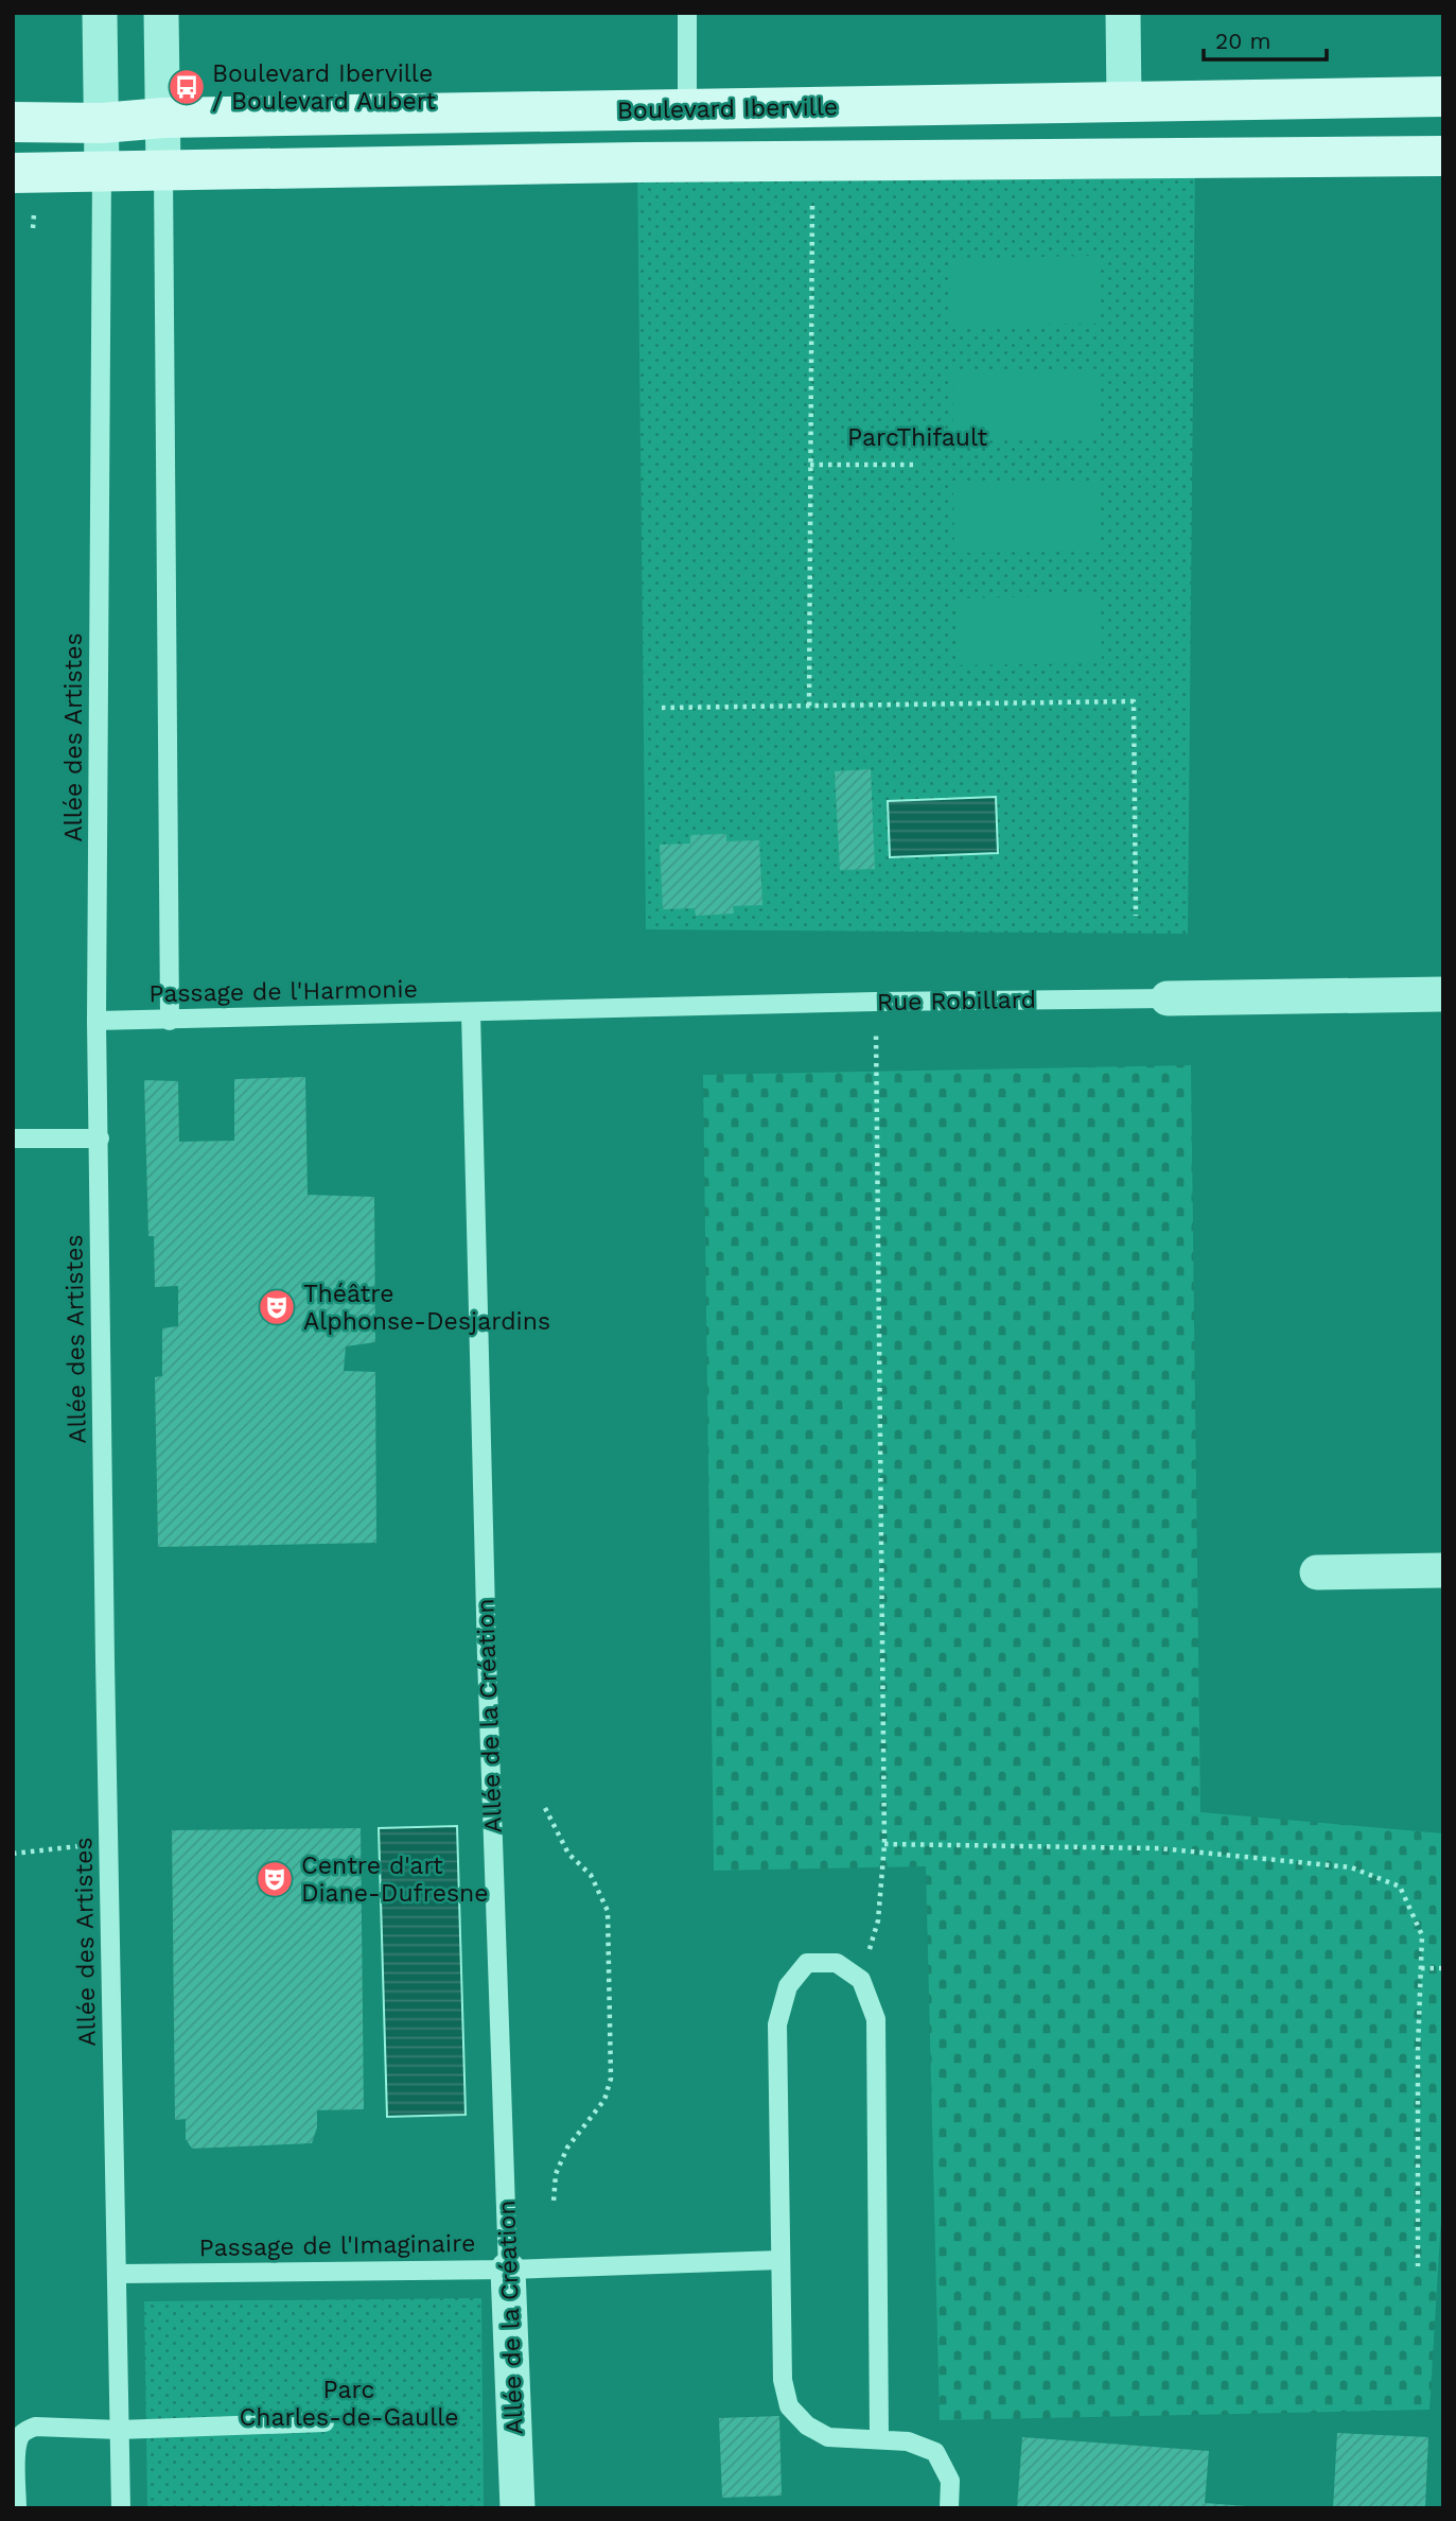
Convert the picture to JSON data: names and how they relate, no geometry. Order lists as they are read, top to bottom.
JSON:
{
  "streets": {
    "street": ["Boulevard Iberville", "Rue Robillard", "Allée de la Création"],
    "lane": ["Allée des Artistes", "Passage de l'Harmonie", "Passage de l'Imaginaire"]
  },
  "crossings": [
    ["Allée des Artistes", "Passage de l'Harmonie"],
    ["Allée des Artistes", "Passage de l'Imaginaire"],
    ["Passage de l'Harmonie", "Rue Robillard"],
    ["Passage de l'Harmonie", "Allée de la Création"],
    ["Rue Robillard", "Allée de la Création"],
    ["Allée de la Création", "Passage de l'Imaginaire"]
  ],
  "parks": ["ParcThifault", "Parc Charles-de-Gaulle"],
  "places": {
    "bus stop": ["Boulevard Iberville / Boulevard Aubert"],
    "theatre": ["Théâtre Alphonse-Desjardins", "Centre d'art Diane-Dufresne"]
  },
  "scale_bar": "20 m"
}
